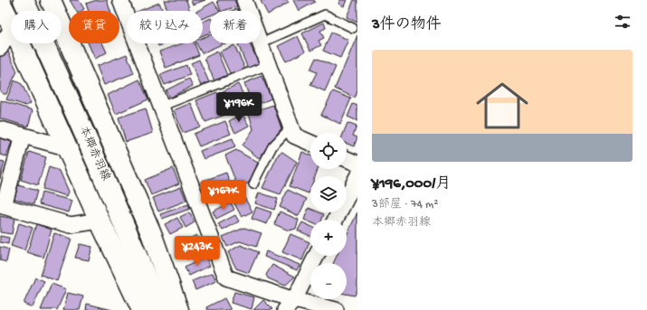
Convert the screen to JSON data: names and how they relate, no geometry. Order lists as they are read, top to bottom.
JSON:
{
  "streets": {
    "main road": ["本郷赤羽線"]
  },
  "page": {
    "heading": "3件の物件",
    "chip": [
      "購入",
      "賃貸",
      "絞り込み",
      "新着"
    ],
    "list": [
      {
        "name": "¥196,000/月",
        "note": "3部屋 · 74 m² · 本郷赤羽線"
      }
    ],
    "price": ["¥196K", "¥167K", "¥243K"],
    "map_buttons": ["+", "−"]
  }
}
